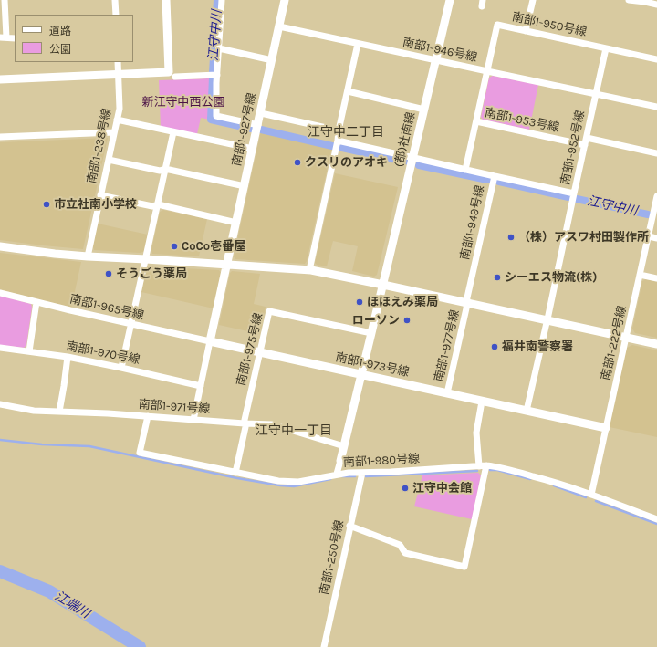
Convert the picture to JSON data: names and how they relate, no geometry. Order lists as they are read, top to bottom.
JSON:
{
  "streets": {
    "street": [
      "南部1-950号線",
      "南部1-946号線",
      "南部1-953号線",
      "南部1-927号線",
      "(都)社南線",
      "南部1-238号線",
      "南部1-952号線",
      "南部1-949号線",
      "南部1-965号線",
      "南部1-222号線",
      "南部1-977号線",
      "南部1-975号線",
      "南部1-970号線",
      "南部1-973号線",
      "南部1-971号線",
      "南部1-980号線",
      "南部1-250号線"
    ]
  },
  "crossings": [
    ["南部1-950号線", "南部1-946号線"],
    ["南部1-950号線", "南部1-953号線"],
    ["南部1-950号線", "南部1-952号線"],
    ["南部1-950号線", "南部1-949号線"],
    ["南部1-946号線", "南部1-927号線"],
    ["南部1-946号線", "(都)社南線"],
    ["南部1-946号線", "南部1-952号線"],
    ["南部1-953号線", "南部1-952号線"],
    ["(都)社南線", "南部1-949号線"],
    ["(都)社南線", "南部1-975号線"],
    ["(都)社南線", "南部1-973号線"],
    ["(都)社南線", "南部1-971号線"],
    ["南部1-952号線", "南部1-949号線"],
    ["南部1-949号線", "南部1-977号線"],
    ["南部1-965号線", "南部1-973号線"],
    ["南部1-222号線", "南部1-973号線"],
    ["南部1-222号線", "南部1-980号線"],
    ["南部1-977号線", "南部1-973号線"],
    ["南部1-975号線", "南部1-973号線"],
    ["南部1-975号線", "南部1-971号線"],
    ["南部1-975号線", "南部1-980号線"],
    ["南部1-971号線", "南部1-980号線"],
    ["南部1-980号線", "南部1-250号線"]
  ],
  "districts": ["江守中二丁目", "江守中一丁目"],
  "water": ["江守中川", "江端川"],
  "parks": ["新江守中西公園"],
  "places": [
    "クスリのアオキ",
    "市立社南小学校",
    "（株）アスワ村田製作所",
    "CoCo壱番屋",
    "そうごう薬局",
    "シーエス物流(株)",
    "ほほえみ薬局",
    "ローソン",
    "福井南警察署",
    "江守中会館"
  ],
  "legend": ["道路", "公園"]
}
